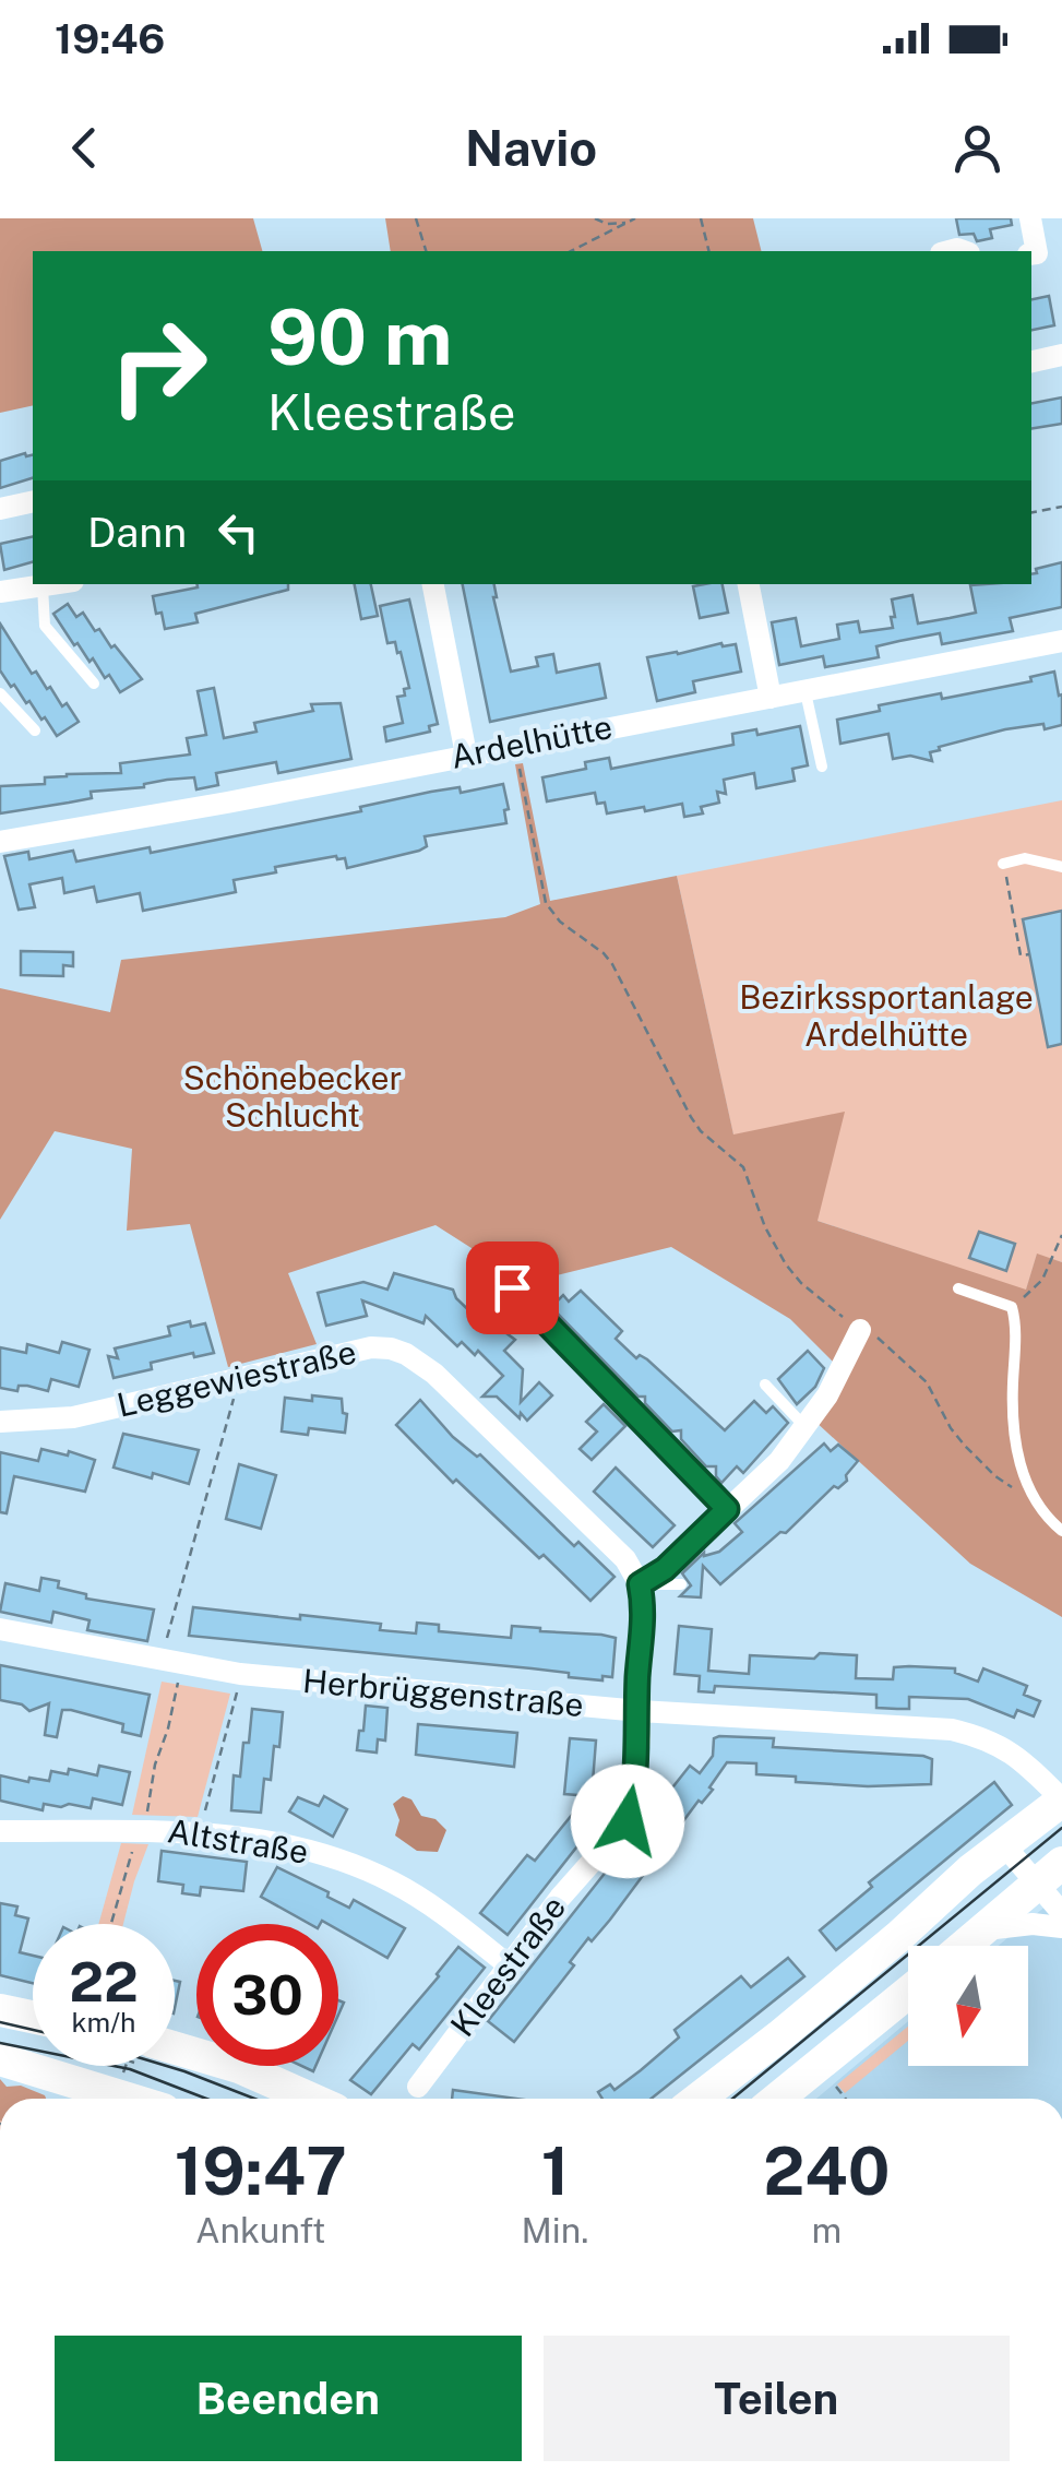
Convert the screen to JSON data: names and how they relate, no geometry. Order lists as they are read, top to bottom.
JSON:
{
  "streets": {
    "street": [
      "Ardelhütte",
      "Leggewiestraße",
      "Herbrüggenstraße",
      "Altstraße",
      "Kleestraße"
    ]
  },
  "crossings": [
    ["Leggewiestraße", "Kleestraße"],
    ["Herbrüggenstraße", "Kleestraße"],
    ["Altstraße", "Kleestraße"]
  ],
  "parks": ["Bezirkssportanlage Ardelhütte", "Schönebecker Schlucht"],
  "north": "bottom",
  "page": {
    "status": "19:46",
    "header": "Navio",
    "turn": ["90 m", "Kleestraße"],
    "then": "Dann",
    "speed": "22 km/h",
    "limit": "30",
    "eta": [
      "19:47",
      "Ankunft",
      "1",
      "Min.",
      "240",
      "m"
    ],
    "buttons": ["Beenden", "Teilen"]
  }
}
